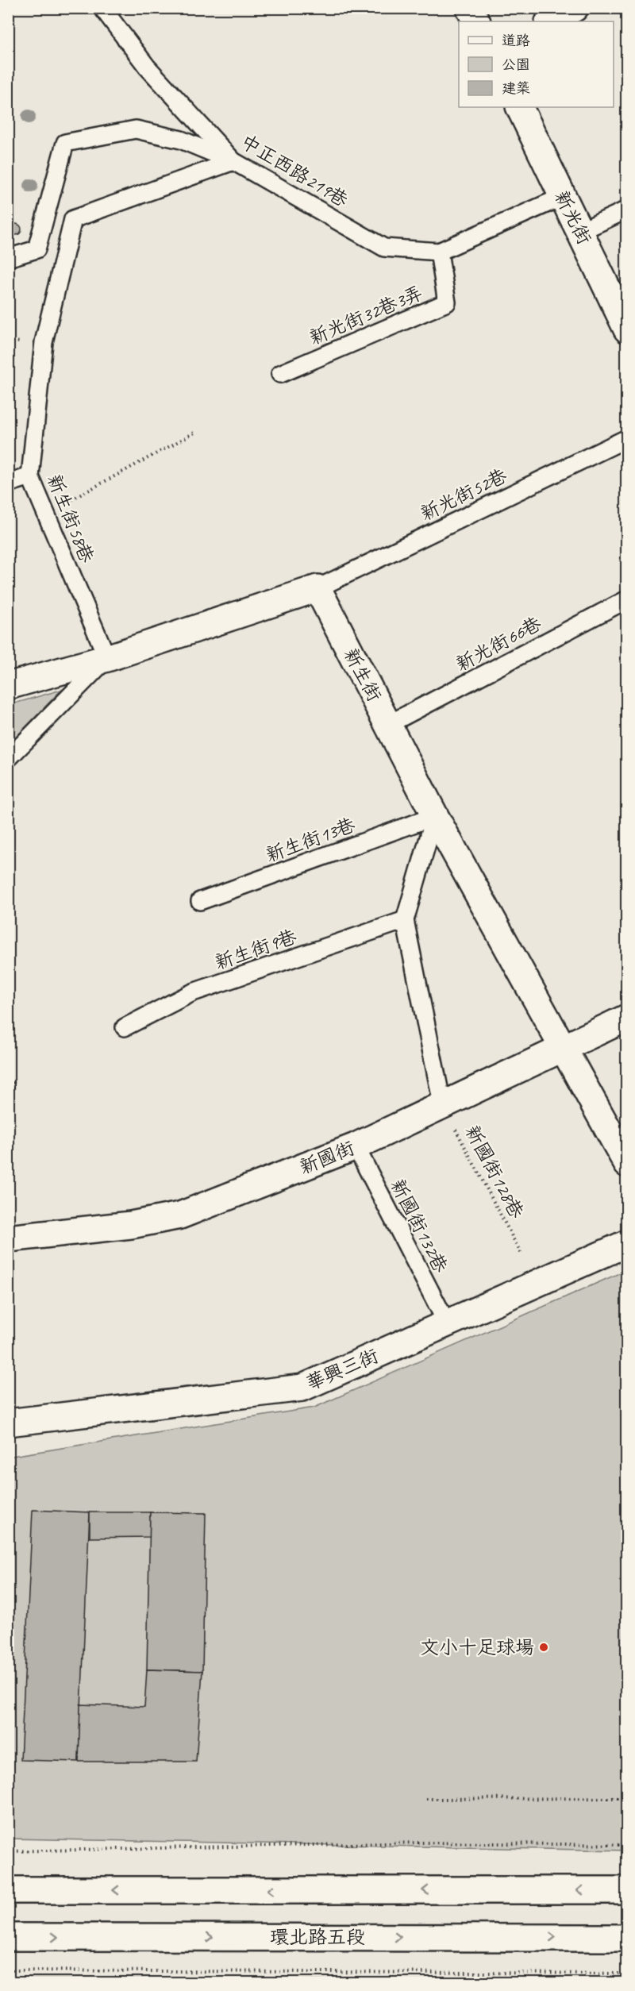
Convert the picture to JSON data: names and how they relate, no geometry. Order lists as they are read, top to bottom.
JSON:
{
  "streets": {
    "street": [
      "新光街",
      "新生街",
      "新國街",
      "華興三街",
      "環北路五段"
    ],
    "lane": [
      "中正西路219巷",
      "新光街32巷3弄",
      "新光街52巷",
      "新生街58巷",
      "新光街66巷",
      "新生街13巷",
      "新生街9巷",
      "新國街132巷"
    ],
    "path": ["新國街128巷"]
  },
  "crossings": [
    ["中正西路219巷", "新光街32巷3弄"],
    ["中正西路219巷", "新生街58巷"],
    ["新光街52巷", "新生街"],
    ["新光街66巷", "新生街"],
    ["新生街", "新生街13巷"],
    ["新生街", "新國街"],
    ["新國街", "新國街128巷"],
    ["新國街", "新國街132巷"],
    ["新國街132巷", "華興三街"]
  ],
  "places": ["文小十足球場"],
  "legend": ["道路", "公園", "建築"]
}
